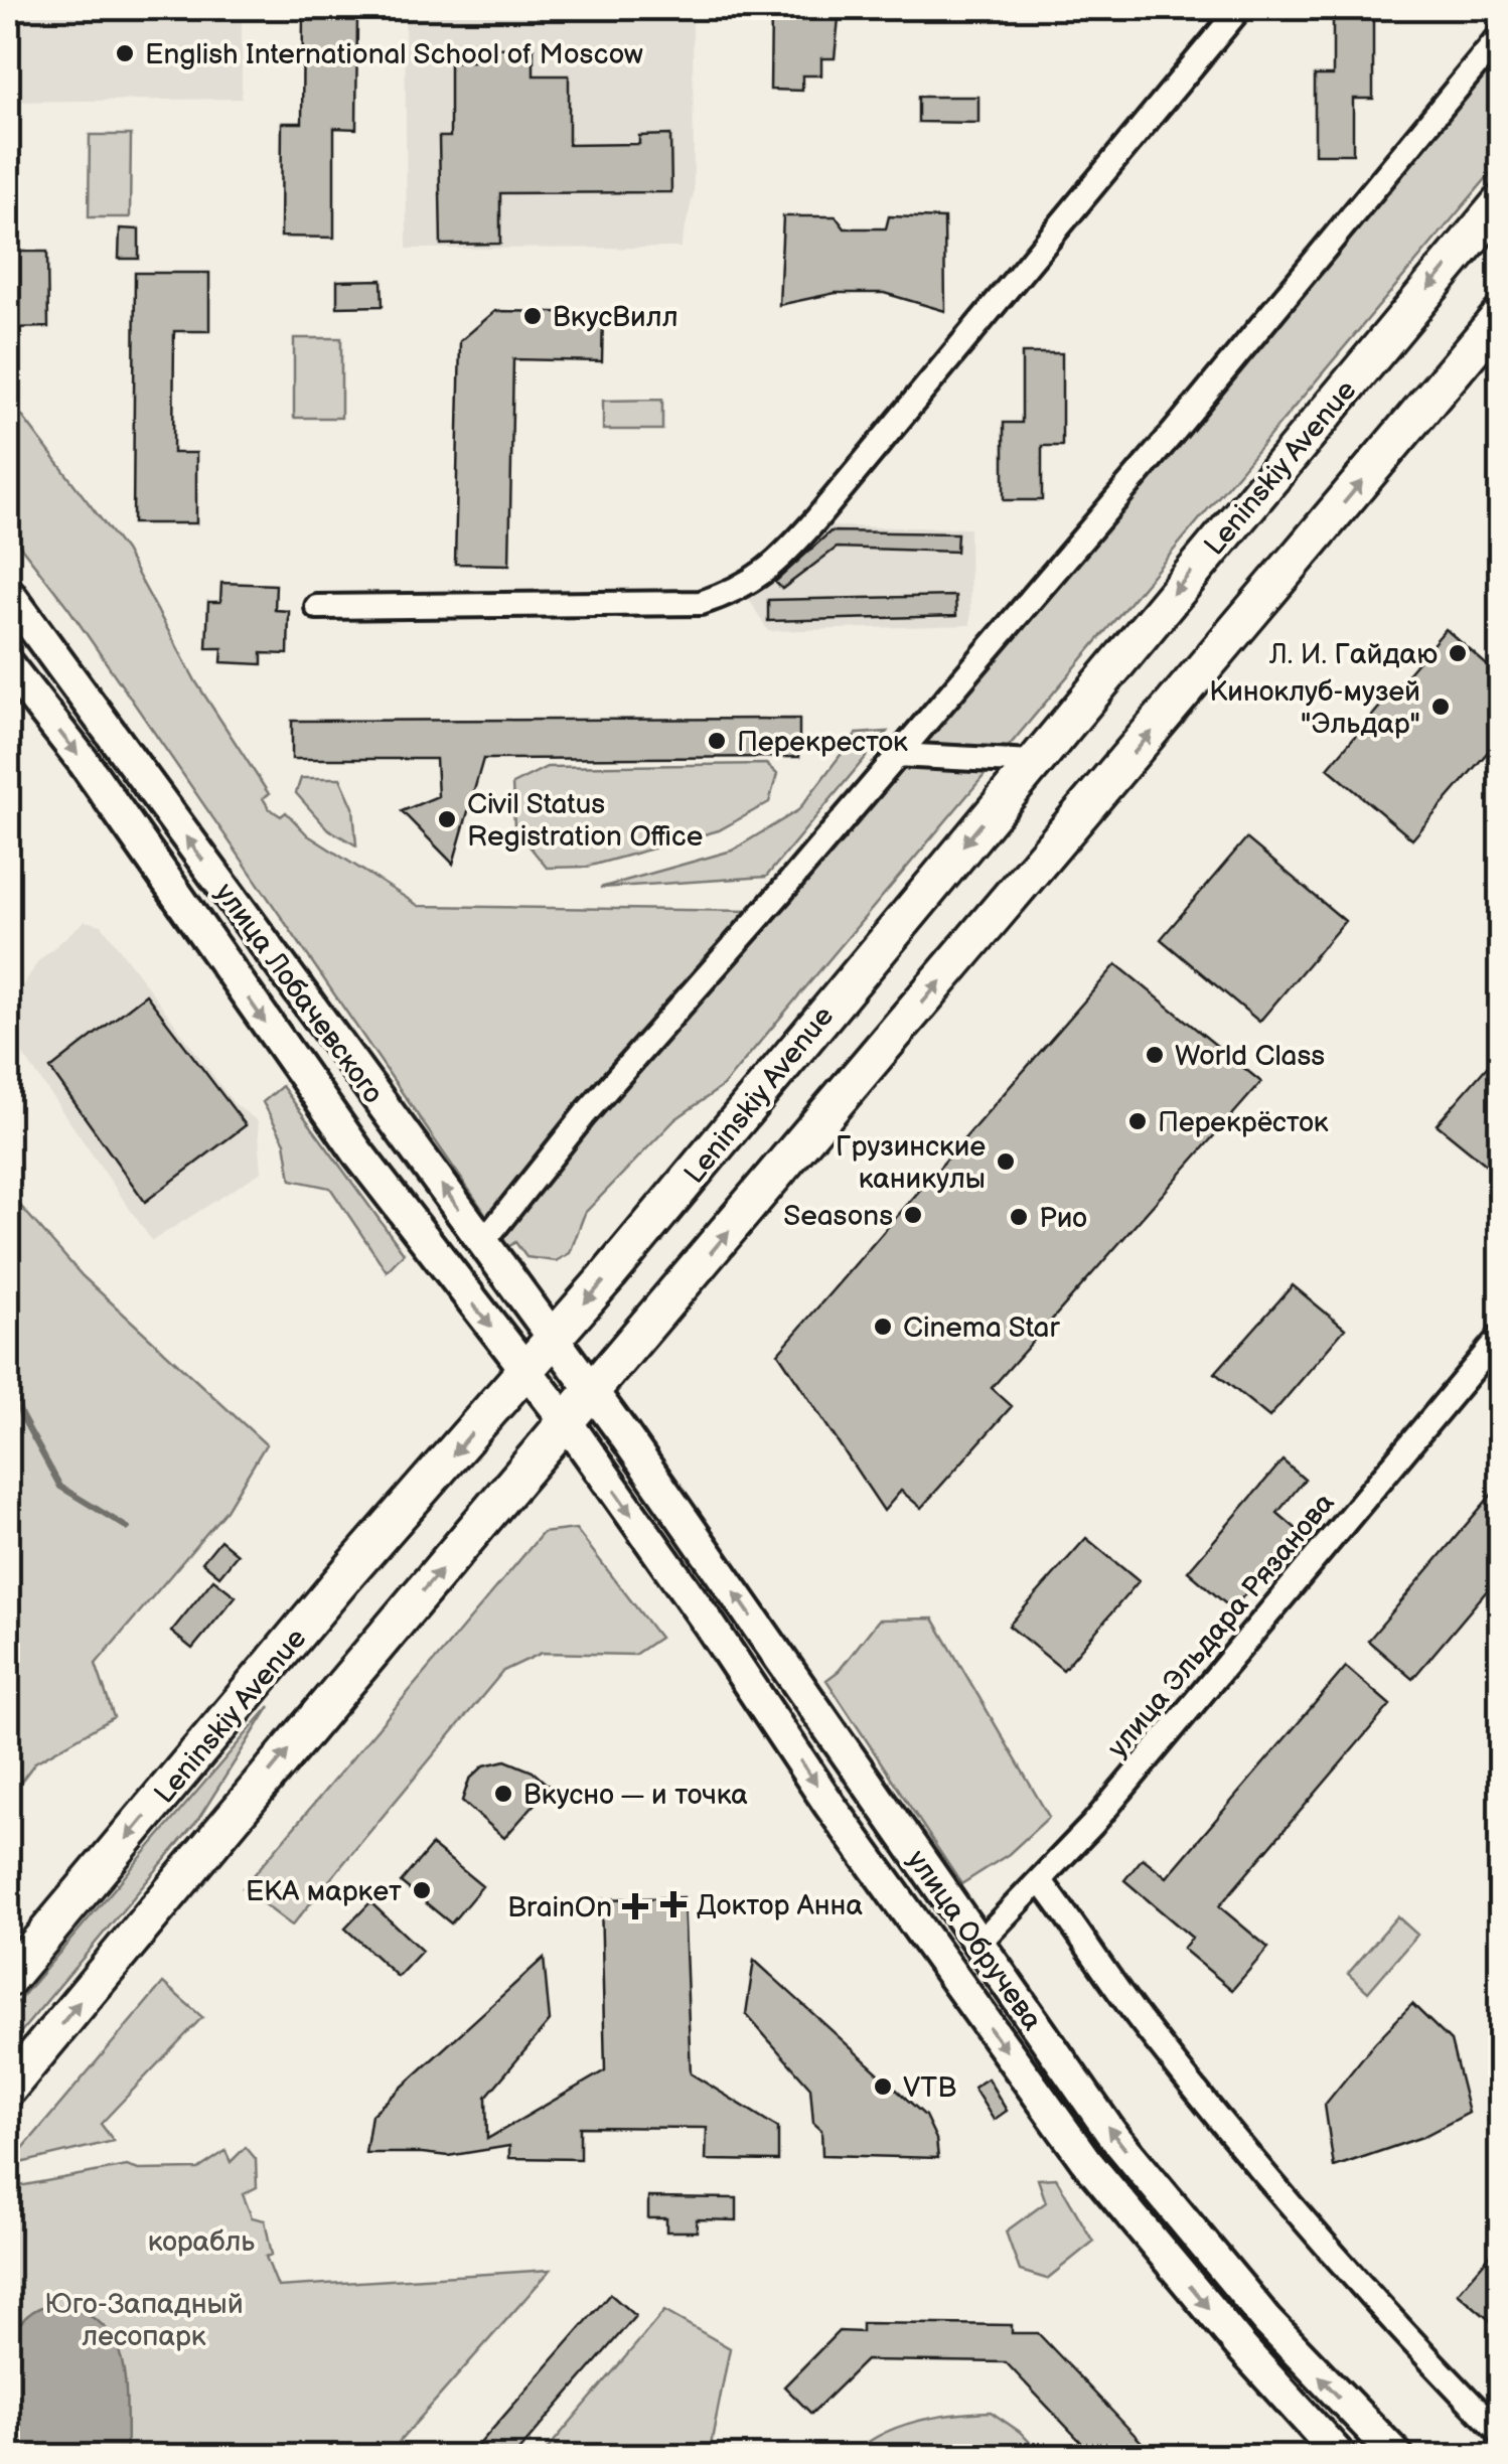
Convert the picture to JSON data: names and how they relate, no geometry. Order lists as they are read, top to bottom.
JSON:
{
  "streets": {
    "main road": ["Leninskiy Avenue", "улица Лобачевского", "улица Обручева"],
    "street": ["улица Эльдара Рязанова"]
  },
  "crossings": [
    ["Leninskiy Avenue", "улица Лобачевского"],
    ["улица Лобачевского", "улица Обручева"],
    ["улица Эльдара Рязанова", "улица Обручева"]
  ],
  "parks": ["корабль", "Юго-Западный лесопарк"],
  "places": {
    "other": [
      "English International School of Moscow",
      "ВкусВилл",
      "Л. И. Гайдаю",
      "Киноклуб-музей \"Эльдар\"",
      "Перекресток",
      "Civil Status Registration Office",
      "World Class",
      "Перекрёсток",
      "Грузинские каникулы",
      "Seasons",
      "Рио",
      "Cinema Star",
      "Вкусно — и точка",
      "ЕКА маркет",
      "VTB"
    ],
    "health": ["Доктор Анна", "BrainOn"]
  }
}
